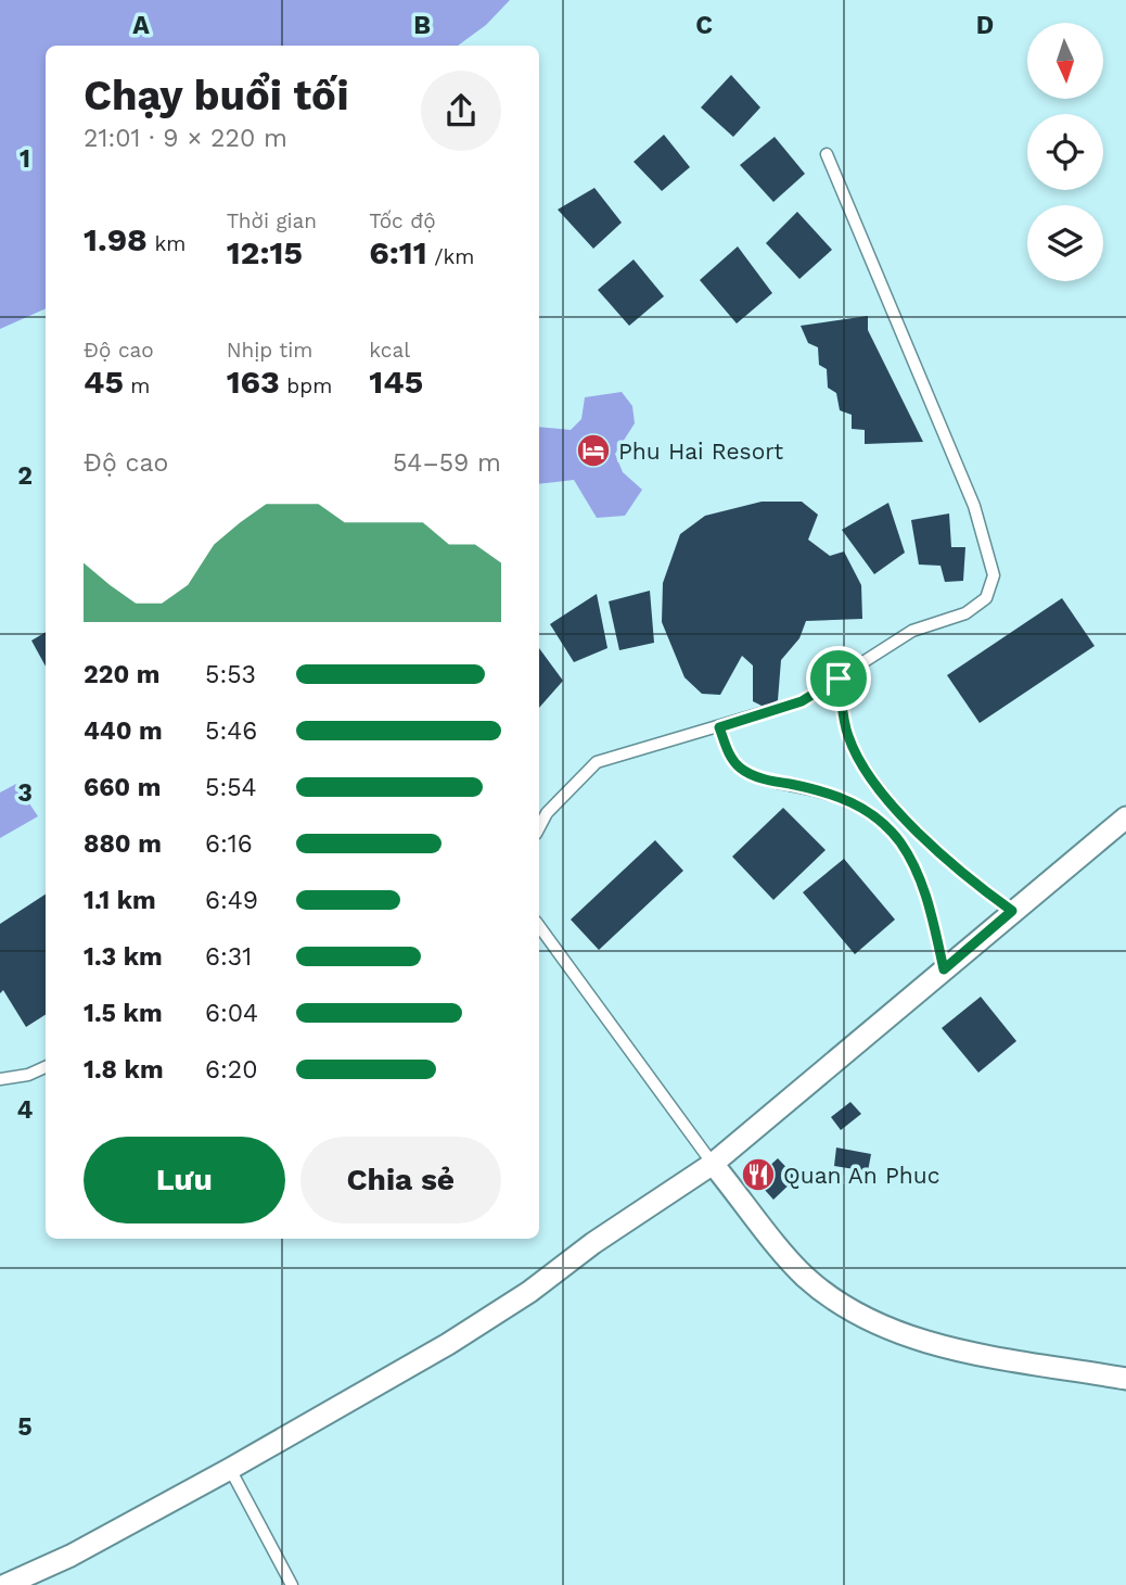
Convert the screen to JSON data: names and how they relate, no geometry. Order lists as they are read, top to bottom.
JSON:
{
  "places": {
    "hotel": ["Phu Hai Resort"],
    "restaurant": ["Quan An Phuc"]
  },
  "north": "bottom",
  "page": {
    "heading": ["Chạy buổi tối", "21:01 · 9 × 220 m"],
    "stats": [
      ["1.98 km"],
      ["Thời gian", "12:15"],
      ["Tốc độ", "6:11 /km"],
      ["Độ cao", "45 m"],
      ["Nhịp tim", "163 bpm"],
      ["kcal", "145"]
    ],
    "chart": ["Độ cao", "54–59 m"],
    "list": [
      {
        "name": "220 m",
        "note": "5:53"
      },
      {
        "name": "440 m",
        "note": "5:46"
      },
      {
        "name": "660 m",
        "note": "5:54"
      },
      {
        "name": "880 m",
        "note": "6:16"
      },
      {
        "name": "1.1 km",
        "note": "6:49"
      },
      {
        "name": "1.3 km",
        "note": "6:31"
      },
      {
        "name": "1.5 km",
        "note": "6:04"
      },
      {
        "name": "1.8 km",
        "note": "6:20"
      }
    ],
    "buttons": ["Lưu", "Chia sẻ"]
  },
  "grid": {
    "columns": [
      "A",
      "B",
      "C",
      "D"
    ],
    "rows": [
      "1",
      "2",
      "3",
      "4",
      "5"
    ]
  }
}
